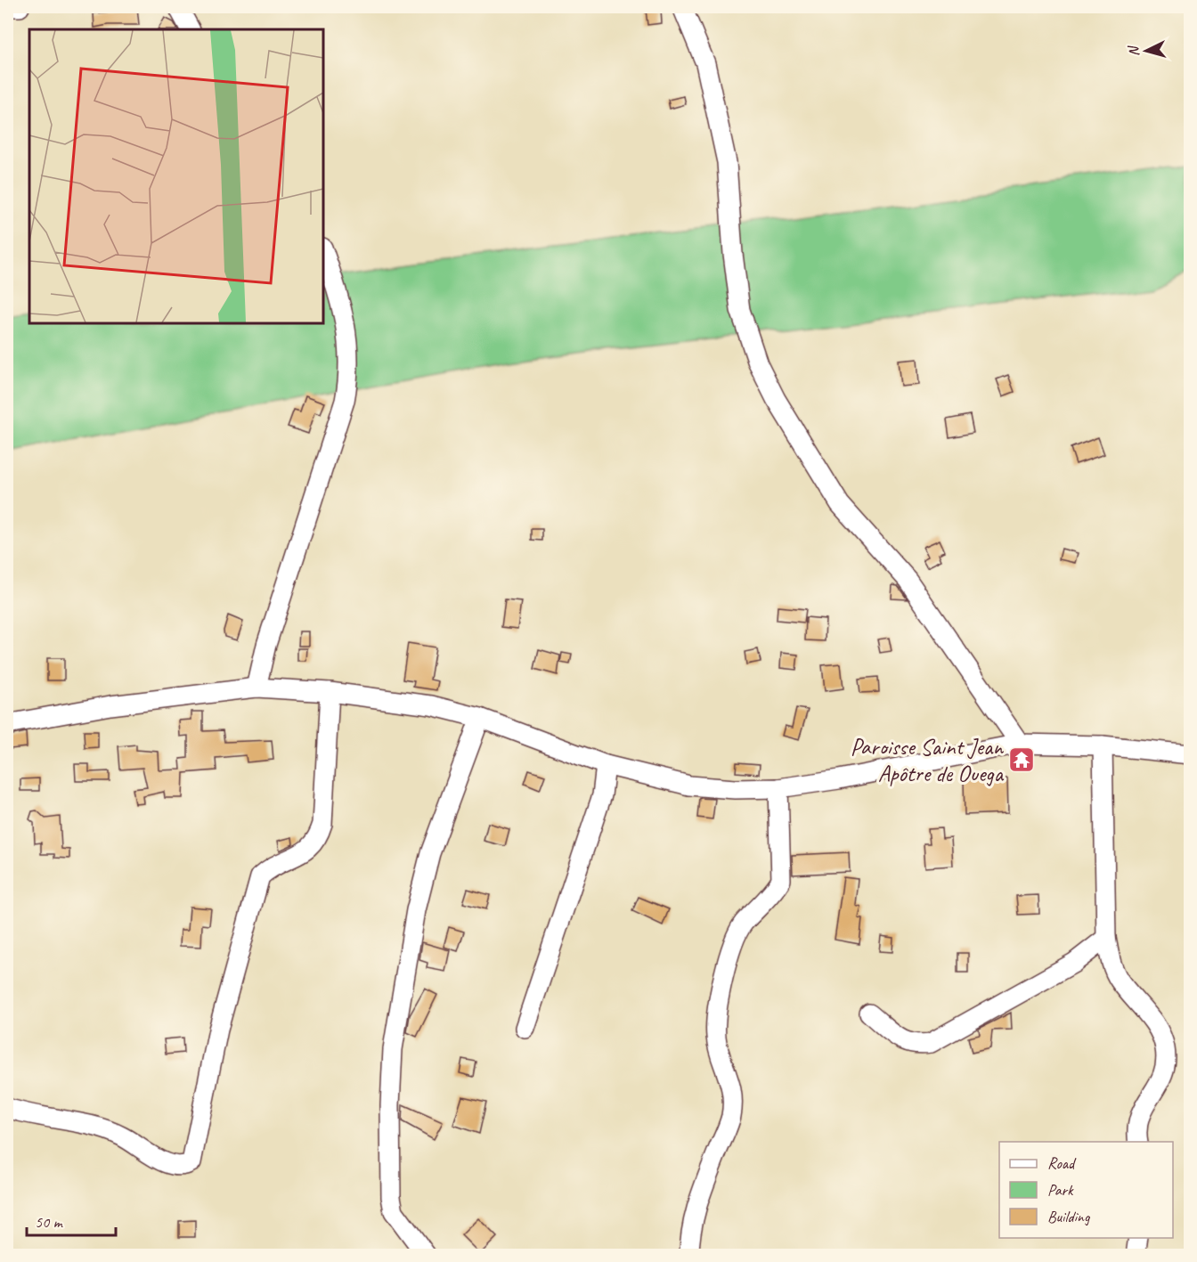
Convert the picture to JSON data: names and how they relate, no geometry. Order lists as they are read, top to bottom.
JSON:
{
  "places": {
    "temple": ["Paroisse Saint Jean Apôtre de Ouega"]
  },
  "legend": ["Road", "Park", "Building"],
  "scale_bar": "50 m",
  "north": "left"
}
